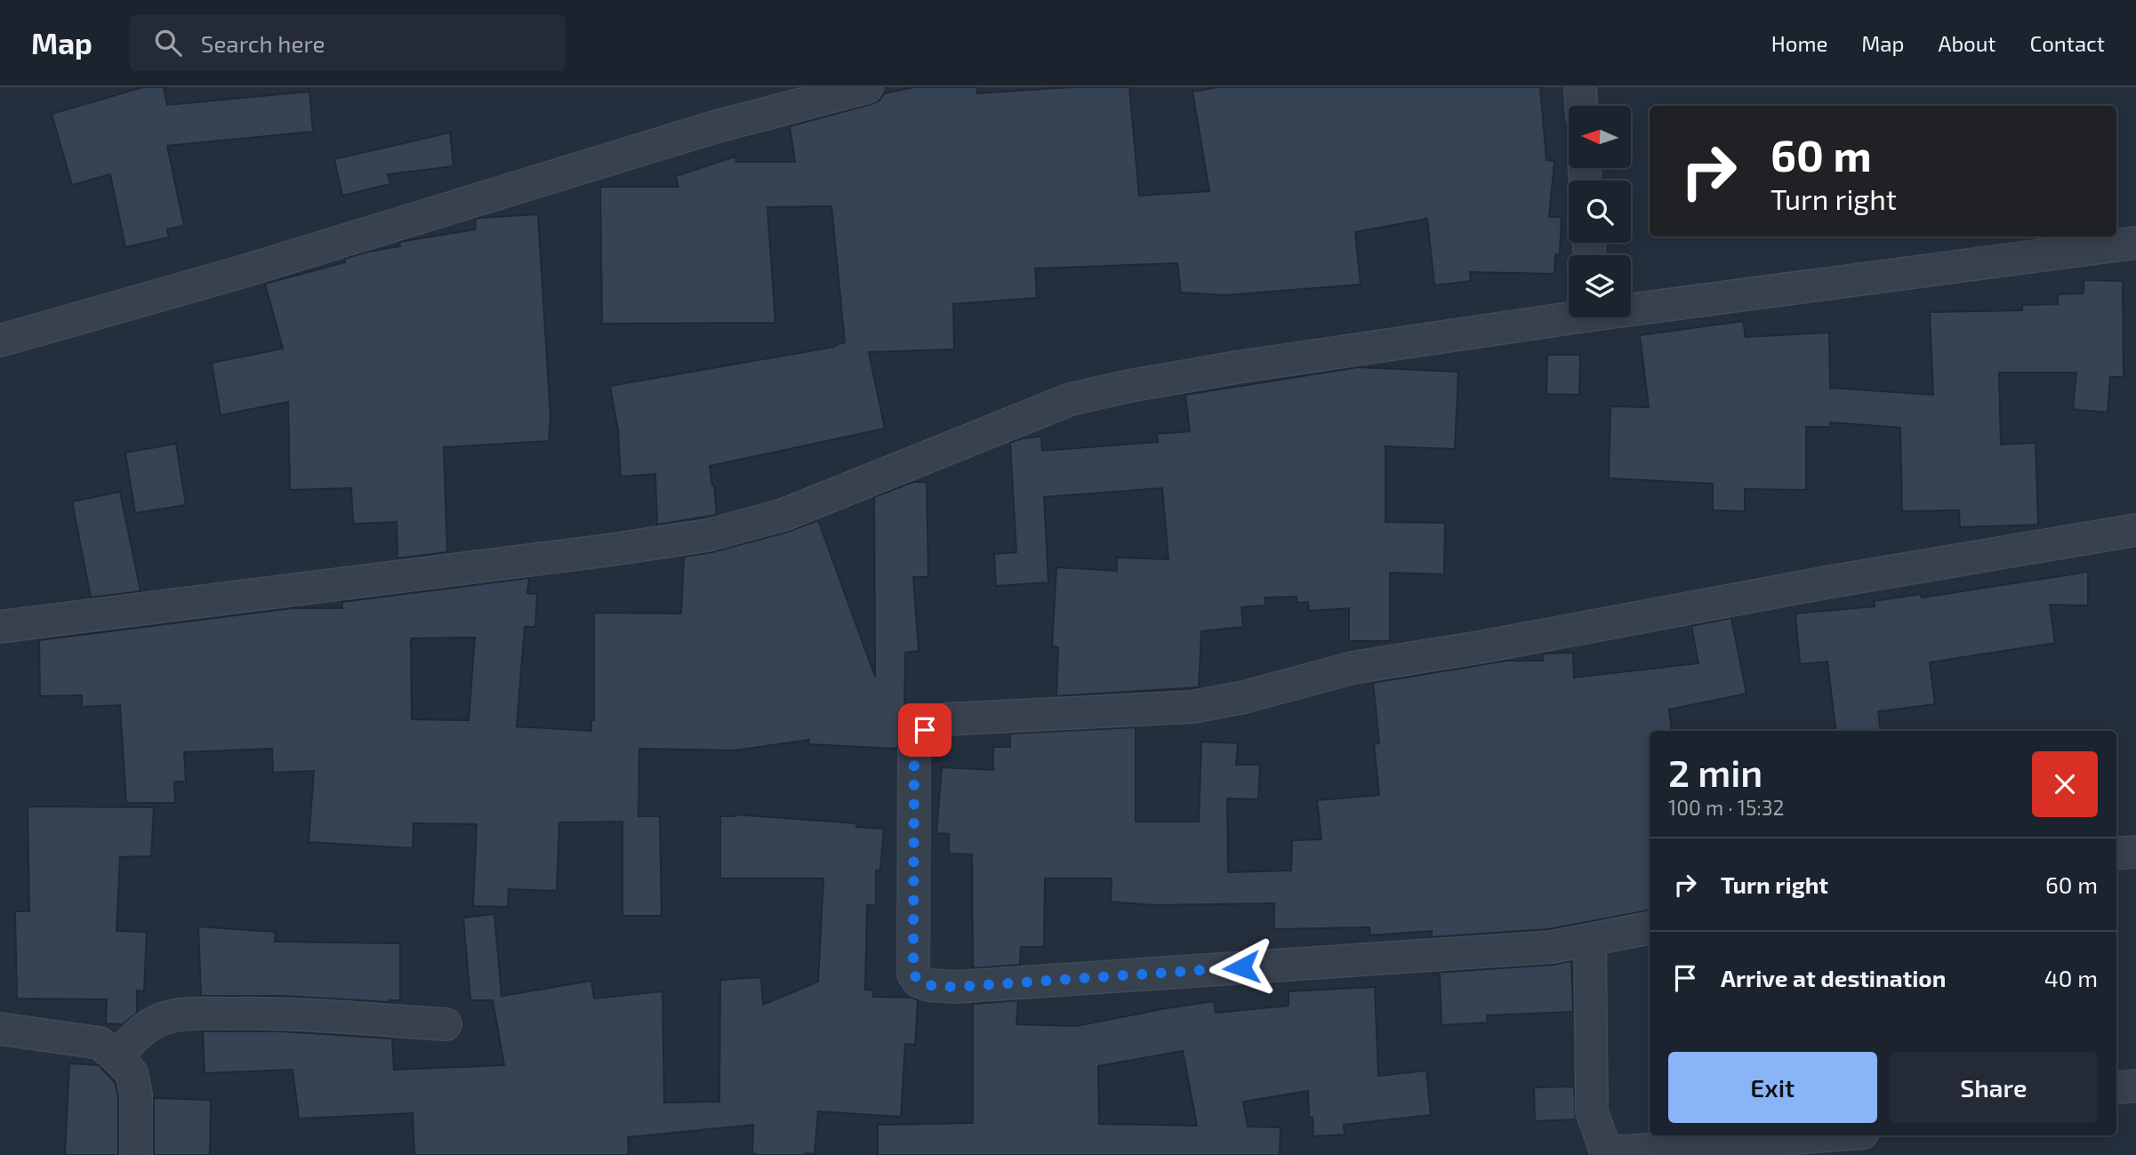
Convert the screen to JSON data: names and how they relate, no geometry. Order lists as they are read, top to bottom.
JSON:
{
  "north": "left",
  "page": {
    "header": "Map",
    "search": "Search here",
    "nav": [
      "Home",
      "Map",
      "About",
      "Contact"
    ],
    "turn": ["60 m", "Turn right"],
    "heading": ["2 min", "100 m · 15:32"],
    "list": [
      {
        "name": "Turn right",
        "value": "60 m"
      },
      {
        "name": "Arrive at destination",
        "value": "40 m"
      }
    ],
    "buttons": ["Exit", "Share"]
  }
}
